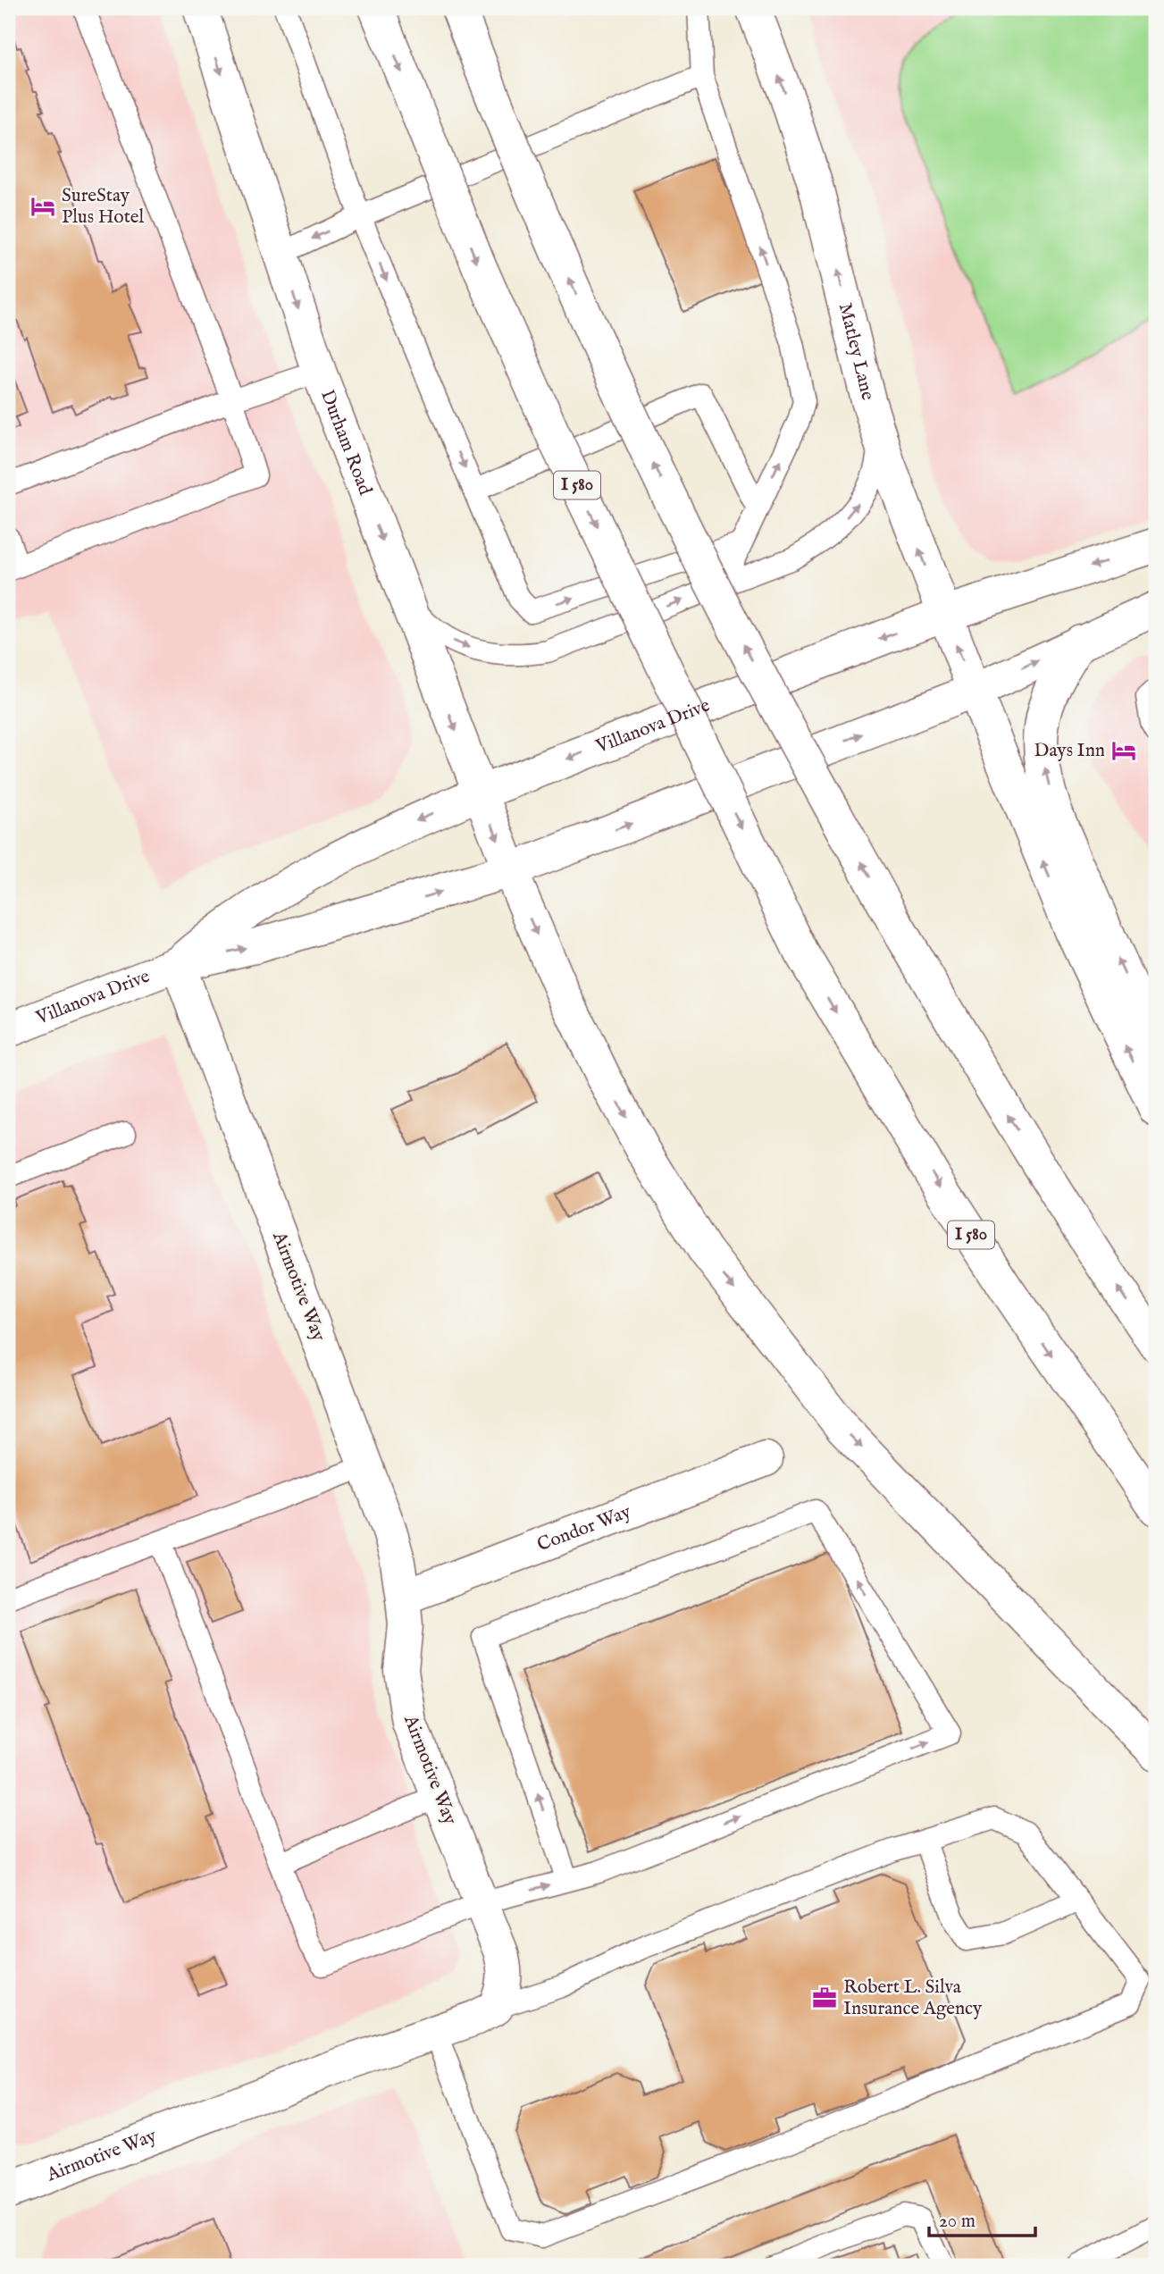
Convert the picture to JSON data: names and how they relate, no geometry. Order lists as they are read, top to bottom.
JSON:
{
  "streets": {
    "main road": [
      "Matley Lane",
      "Durham Road",
      "I 580",
      "Villanova Drive",
      "Airmotive Way",
      "Condor Way"
    ]
  },
  "crossings": [
    ["Matley Lane", "Villanova Drive"],
    ["Durham Road", "Villanova Drive"],
    ["Villanova Drive", "Airmotive Way"],
    ["Airmotive Way", "Condor Way"]
  ],
  "places": {
    "hotel": ["SureStay Plus Hotel", "Days Inn"],
    "office": ["Robert L. Silva Insurance Agency"]
  },
  "scale_bar": "20 m"
}
